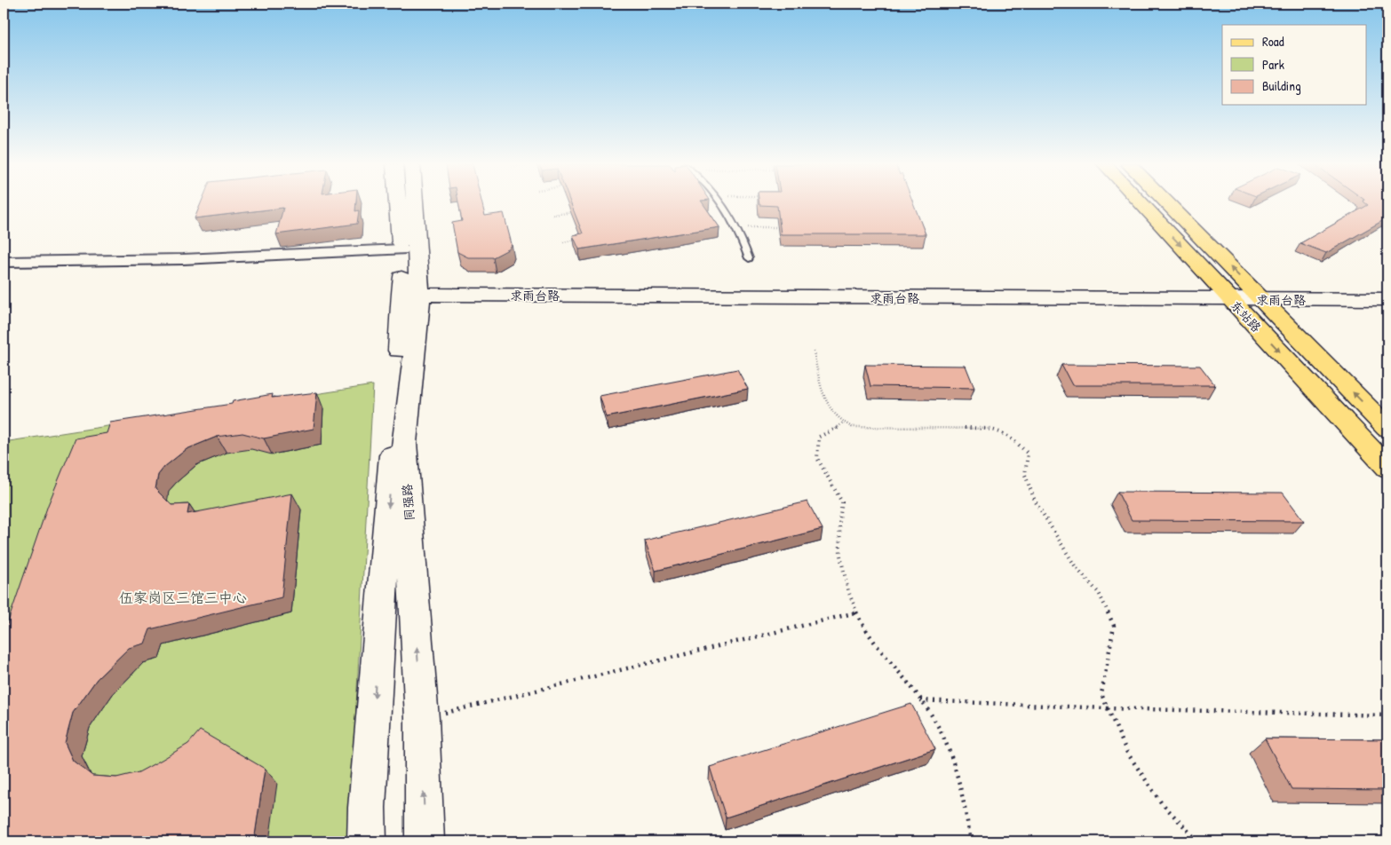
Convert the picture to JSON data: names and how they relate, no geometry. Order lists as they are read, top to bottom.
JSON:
{
  "streets": {
    "main road": ["求雨台路", "东站路", "同强路"]
  },
  "crossings": [
    ["求雨台路", "东站路"],
    ["求雨台路", "同强路"]
  ],
  "parks": ["伍家岗区三馆三中心"],
  "legend": ["Road", "Park", "Building"]
}
